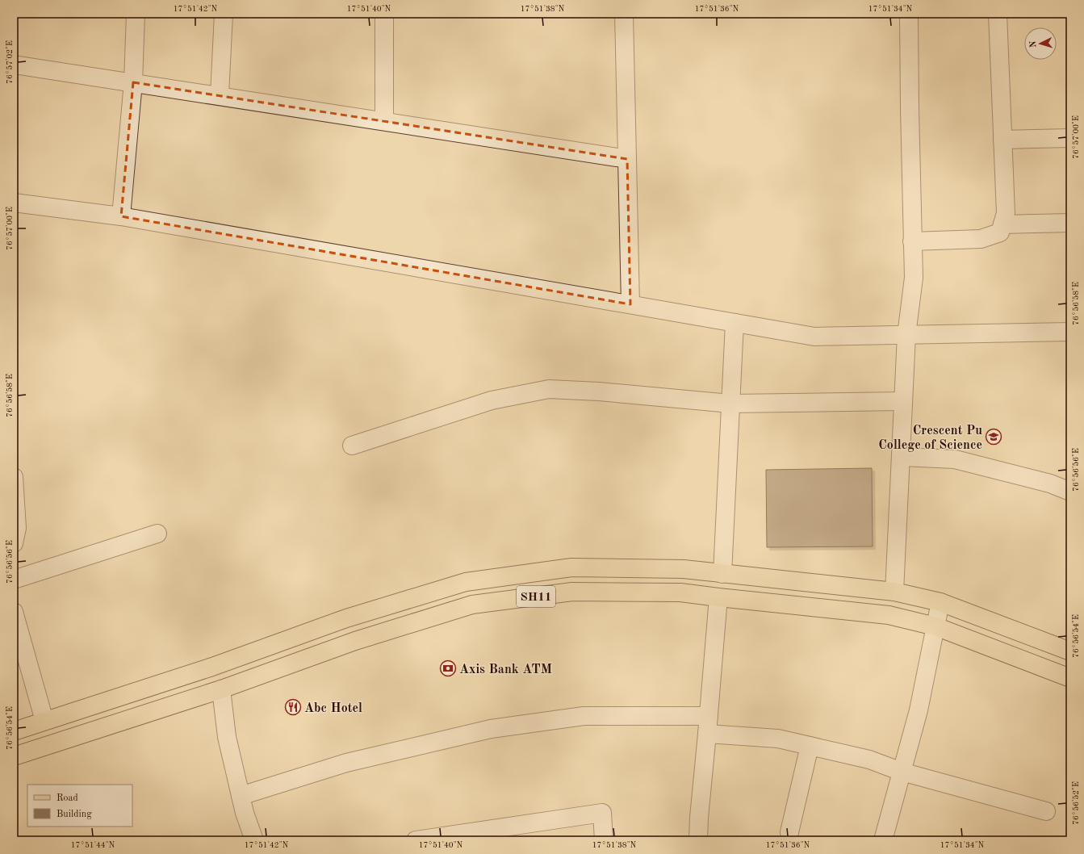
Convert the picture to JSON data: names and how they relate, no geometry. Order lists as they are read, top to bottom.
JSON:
{
  "streets": {
    "main road": ["SH11"]
  },
  "places": {
    "school or university": ["Crescent Pu College of Science"],
    "bank": ["Axis Bank ATM"],
    "restaurant": ["Abc Hotel"]
  },
  "legend": ["Road", "Building"],
  "north": "left",
  "coordinates": [
    "17°51'42\"N",
    "17°51'40\"N",
    "17°51'38\"N",
    "17°51'36\"N",
    "17°51'34\"N",
    "76°57'02\"E",
    "76°57'00\"E",
    "76°56'58\"E",
    "76°56'56\"E",
    "76°56'54\"E",
    "76°56'52\"E",
    "17°51'44\"N"
  ]
}
